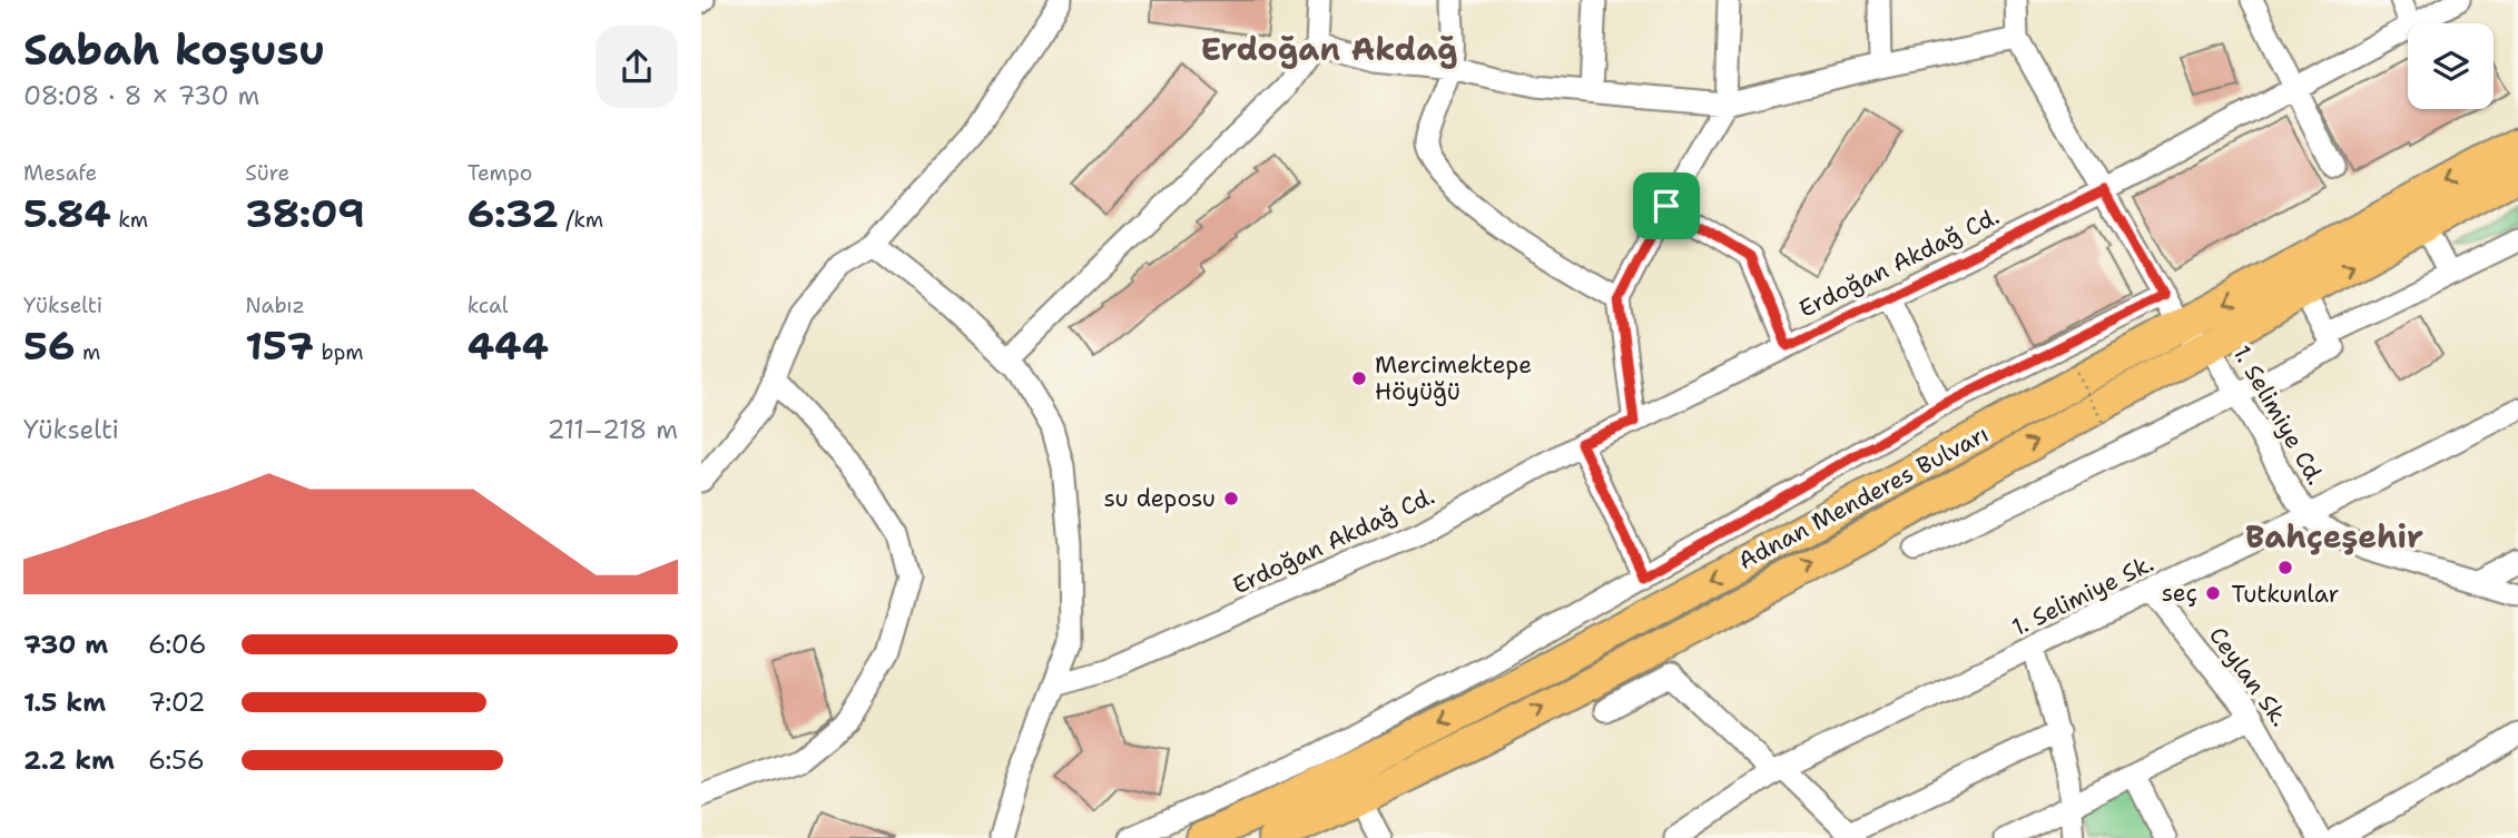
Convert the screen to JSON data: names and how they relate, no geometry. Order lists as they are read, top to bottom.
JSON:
{
  "streets": {
    "highway": ["Adnan Menderes Bulvarı"],
    "street": [
      "Erdoğan Akdağ Cd.",
      "1. Selimiye Cd.",
      "1. Selimiye Sk.",
      "Ceylan Sk."
    ]
  },
  "crossings": [
    ["1. Selimiye Cd.", "Adnan Menderes Bulvarı"],
    ["1. Selimiye Cd.", "1. Selimiye Sk."],
    ["1. Selimiye Sk.", "Ceylan Sk."]
  ],
  "districts": ["Erdoğan Akdağ", "Bahçeşehir"],
  "places": [
    "Mercimektepe Höyüğü",
    "su deposu",
    "Tutkunlar",
    "seç"
  ],
  "page": {
    "heading": ["Sabah koşusu", "08:08 · 8 × 730 m"],
    "stats": [
      ["Mesafe", "5.84 km"],
      ["Süre", "38:09"],
      ["Tempo", "6:32 /km"],
      ["Yükselti", "56 m"],
      ["Nabız", "157 bpm"],
      ["kcal", "444"]
    ],
    "chart": ["Yükselti", "211–218 m"],
    "list": [
      {
        "name": "730 m",
        "note": "6:06"
      },
      {
        "name": "1.5 km",
        "note": "7:02"
      },
      {
        "name": "2.2 km",
        "note": "6:56"
      }
    ]
  }
}
